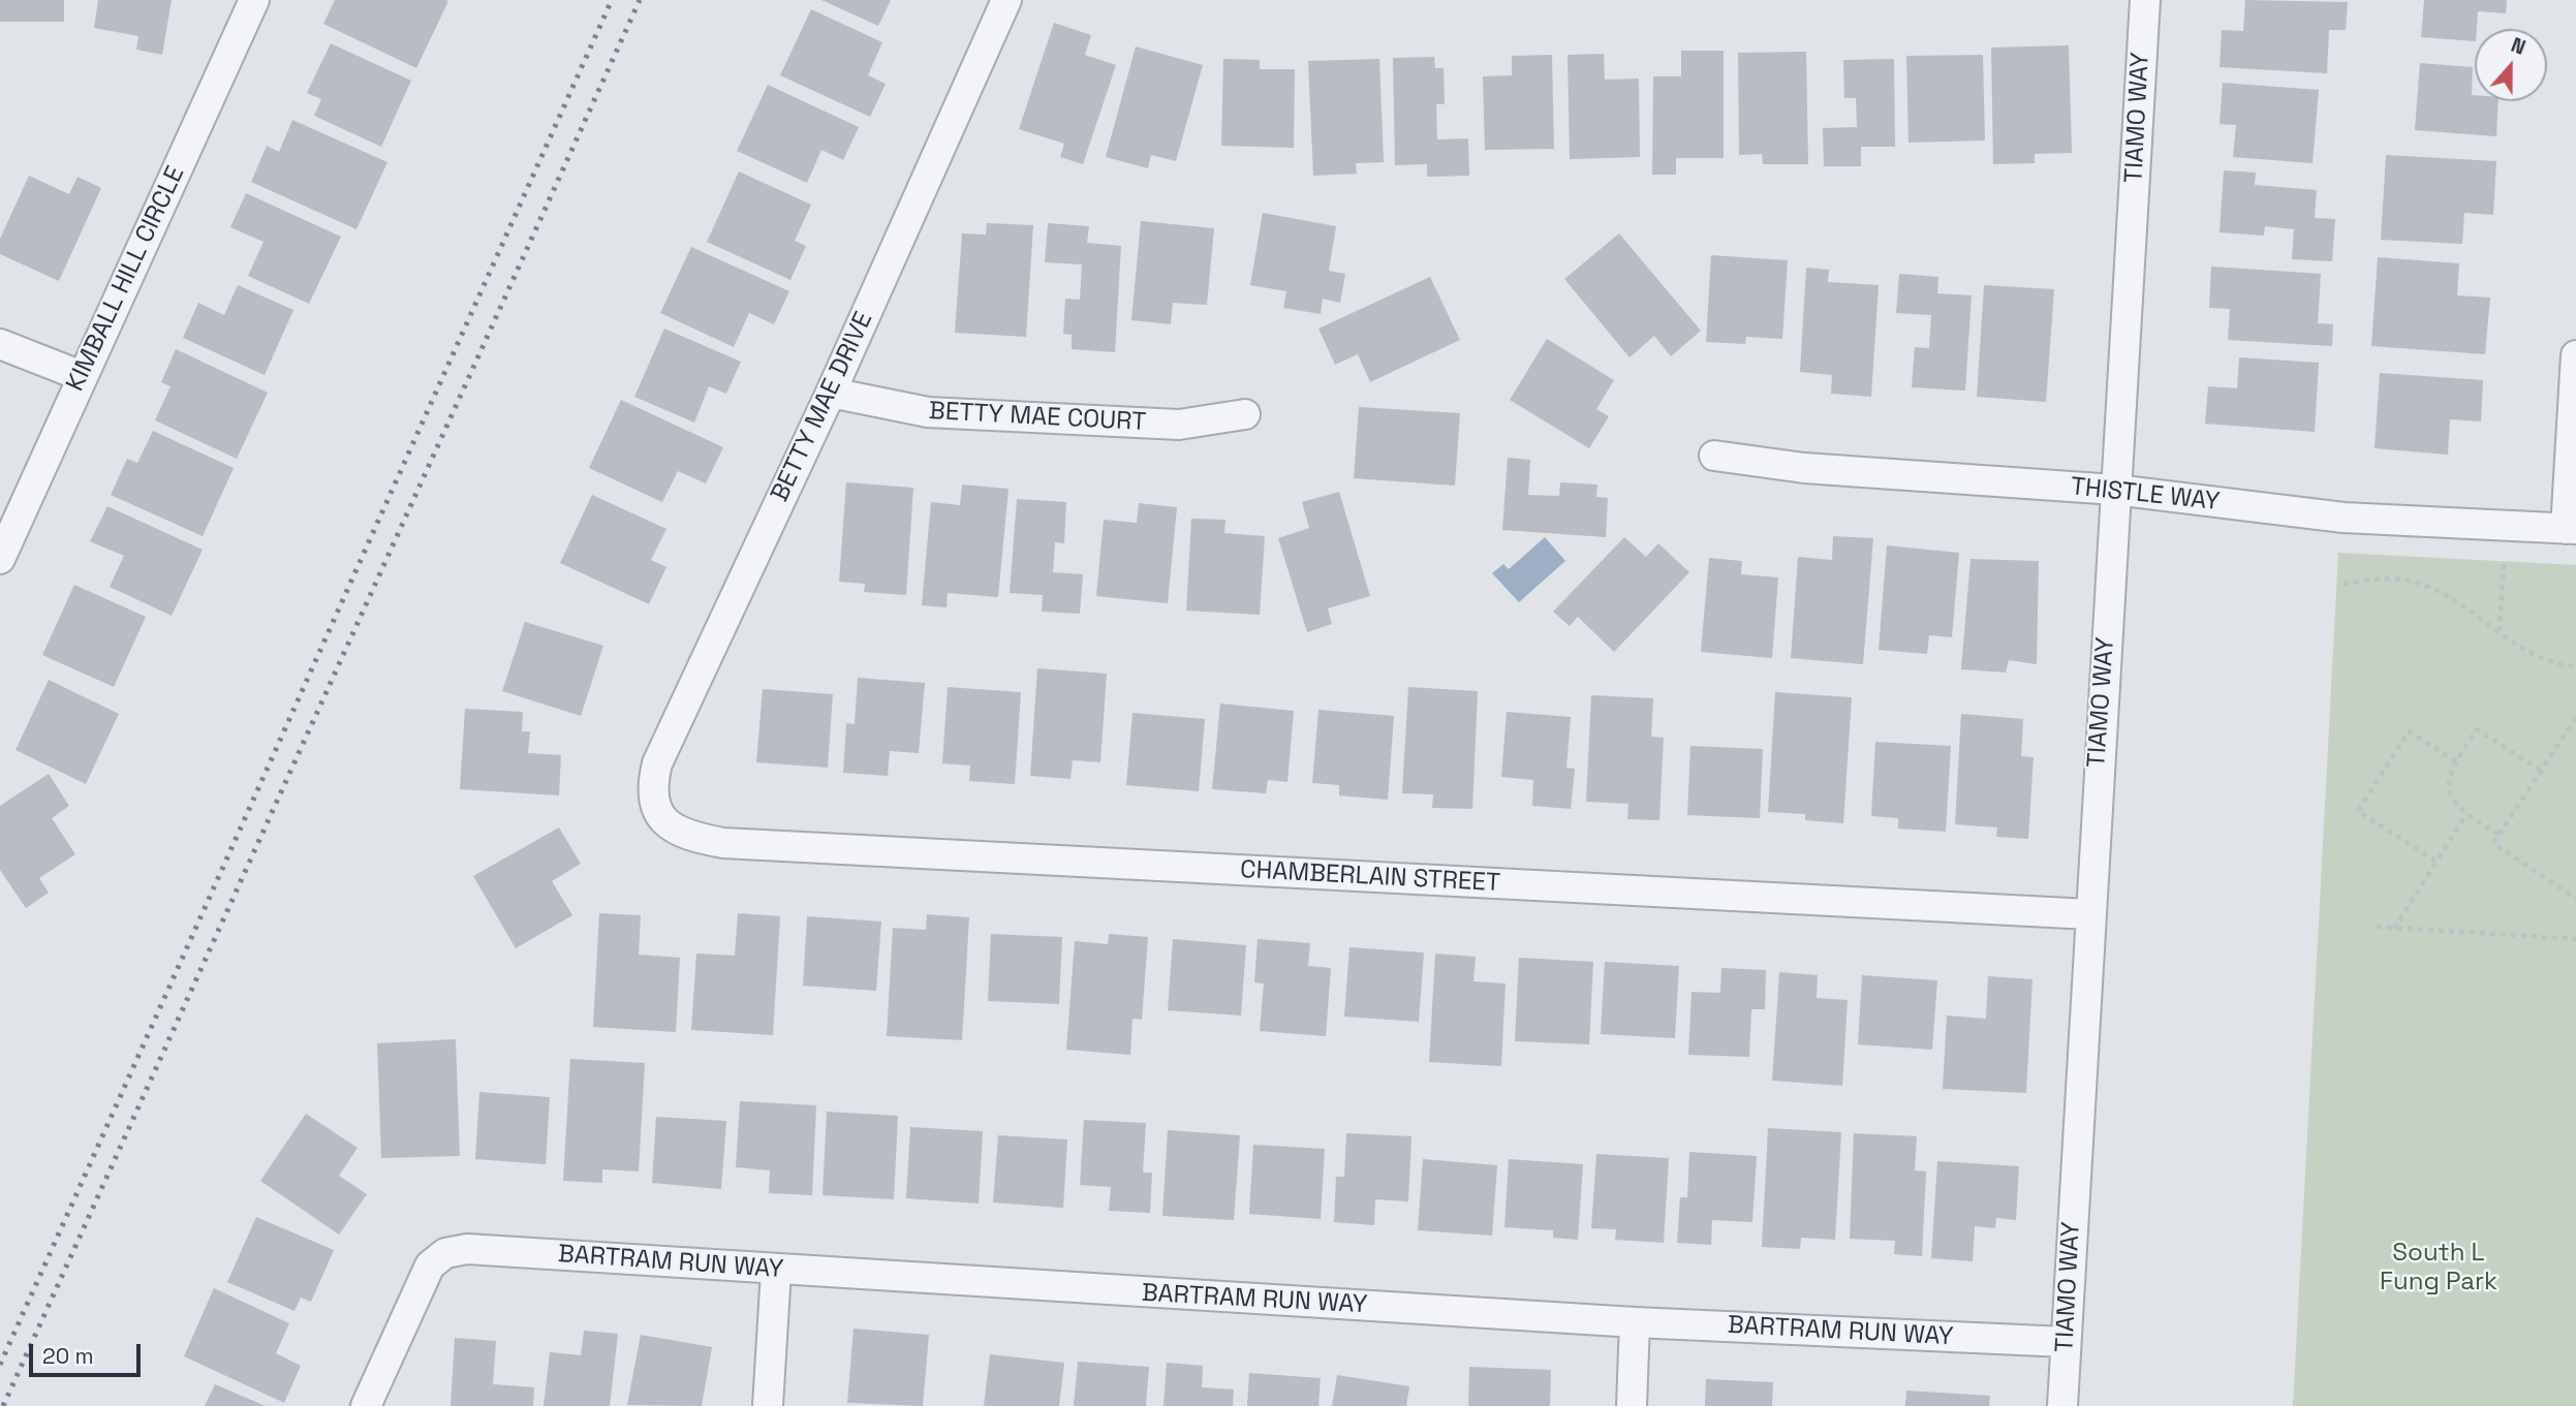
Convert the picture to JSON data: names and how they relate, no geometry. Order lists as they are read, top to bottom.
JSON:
{
  "streets": {
    "street": [
      "TIAMO WAY",
      "KIMBALL HILL CIRCLE",
      "BETTY MAE DRIVE",
      "BETTY MAE COURT",
      "THISTLE WAY",
      "CHAMBERLAIN STREET",
      "BARTRAM RUN WAY"
    ]
  },
  "crossings": [
    ["TIAMO WAY", "THISTLE WAY"],
    ["TIAMO WAY", "CHAMBERLAIN STREET"],
    ["TIAMO WAY", "BARTRAM RUN WAY"],
    ["BETTY MAE DRIVE", "BETTY MAE COURT"],
    ["BETTY MAE DRIVE", "CHAMBERLAIN STREET"]
  ],
  "parks": ["South L Fung Park"],
  "scale_bar": "20 m",
  "north": "top"
}
